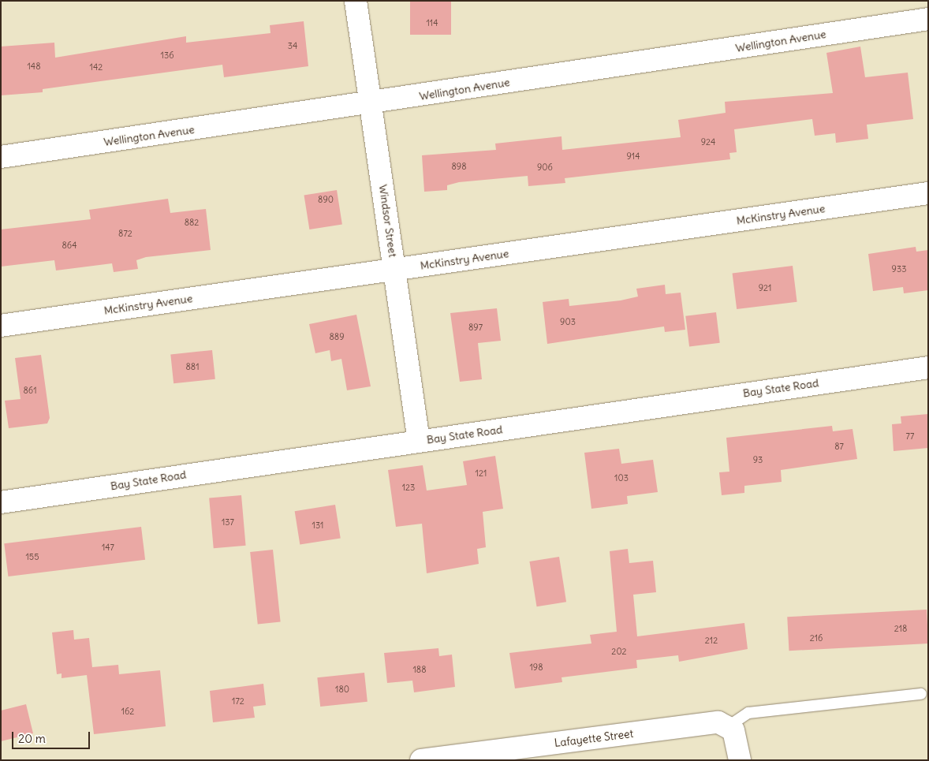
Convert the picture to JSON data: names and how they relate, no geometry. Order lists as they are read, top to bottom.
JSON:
{
  "streets": {
    "street": [
      "Wellington Avenue",
      "McKinstry Avenue",
      "Windsor Street",
      "Bay State Road",
      "Lafayette Street"
    ]
  },
  "crossings": [
    ["Wellington Avenue", "Windsor Street"],
    ["McKinstry Avenue", "Windsor Street"],
    ["Windsor Street", "Bay State Road"]
  ],
  "house_numbers": [
    "114",
    "34",
    "136",
    "148",
    "142",
    "924",
    "914",
    "898",
    "906",
    "890",
    "882",
    "872",
    "864",
    "933",
    "921",
    "903",
    "897",
    "889",
    "881",
    "861",
    "77",
    "87",
    "93",
    "121",
    "103",
    "123",
    "137",
    "131",
    "147",
    "155",
    "218",
    "216",
    "212",
    "202",
    "198",
    "188",
    "180",
    "172",
    "162"
  ],
  "scale_bar": "20 m"
}
